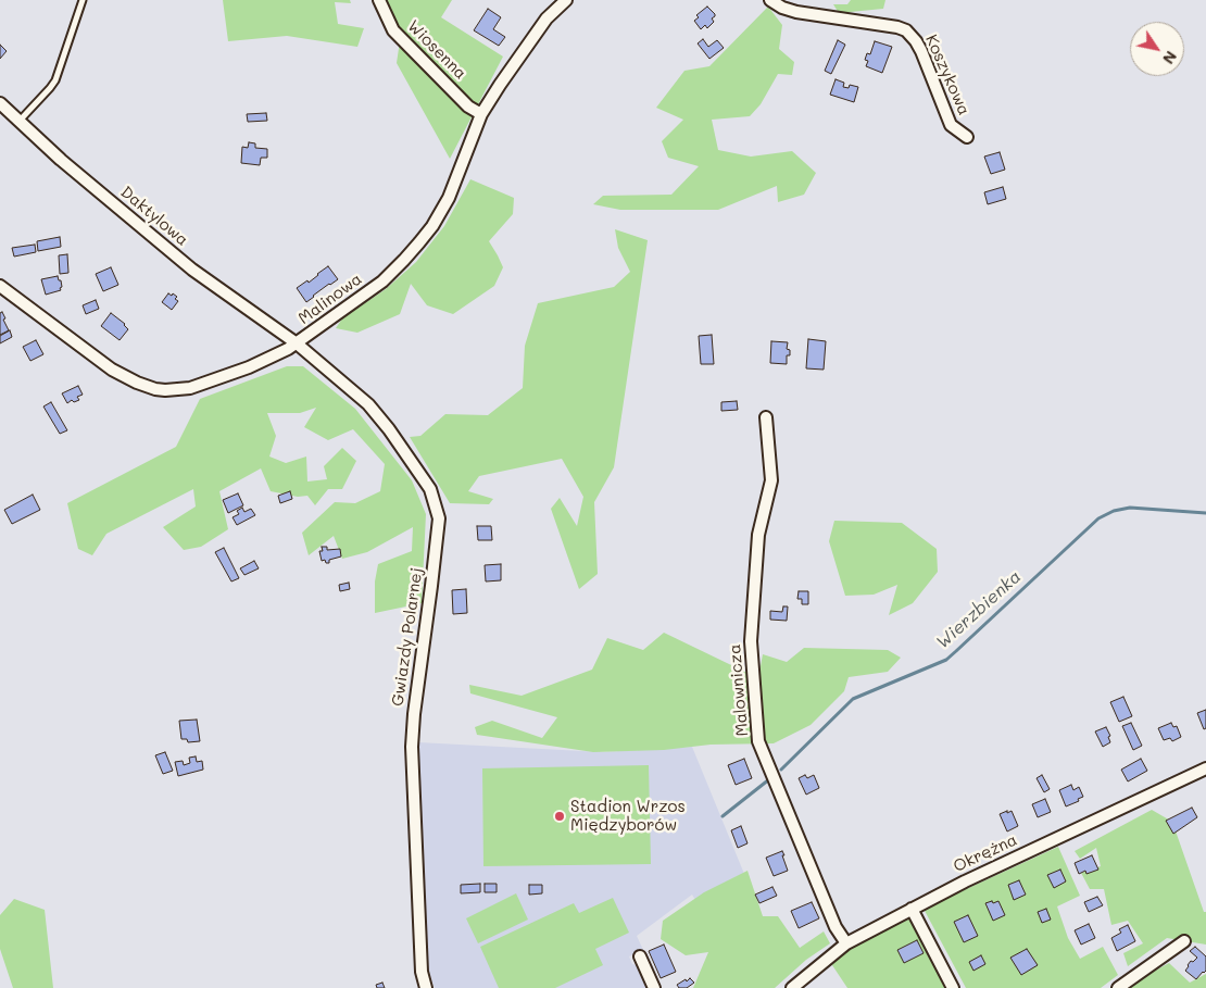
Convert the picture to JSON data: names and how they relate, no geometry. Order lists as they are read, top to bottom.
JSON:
{
  "streets": {
    "street": [
      "Wiosenna",
      "Koszykowa",
      "Daktylowa",
      "Malinowa",
      "Gwiazdy Polarnej",
      "Malownicza",
      "Okrężna"
    ]
  },
  "crossings": [
    ["Wiosenna", "Malinowa"],
    ["Daktylowa", "Malinowa"],
    ["Daktylowa", "Gwiazdy Polarnej"],
    ["Malinowa", "Gwiazdy Polarnej"],
    ["Malownicza", "Okrężna"]
  ],
  "water": ["Wierzbienka"],
  "places": ["Stadion Wrzos Międzyborów"],
  "north": "bottom right"
}
